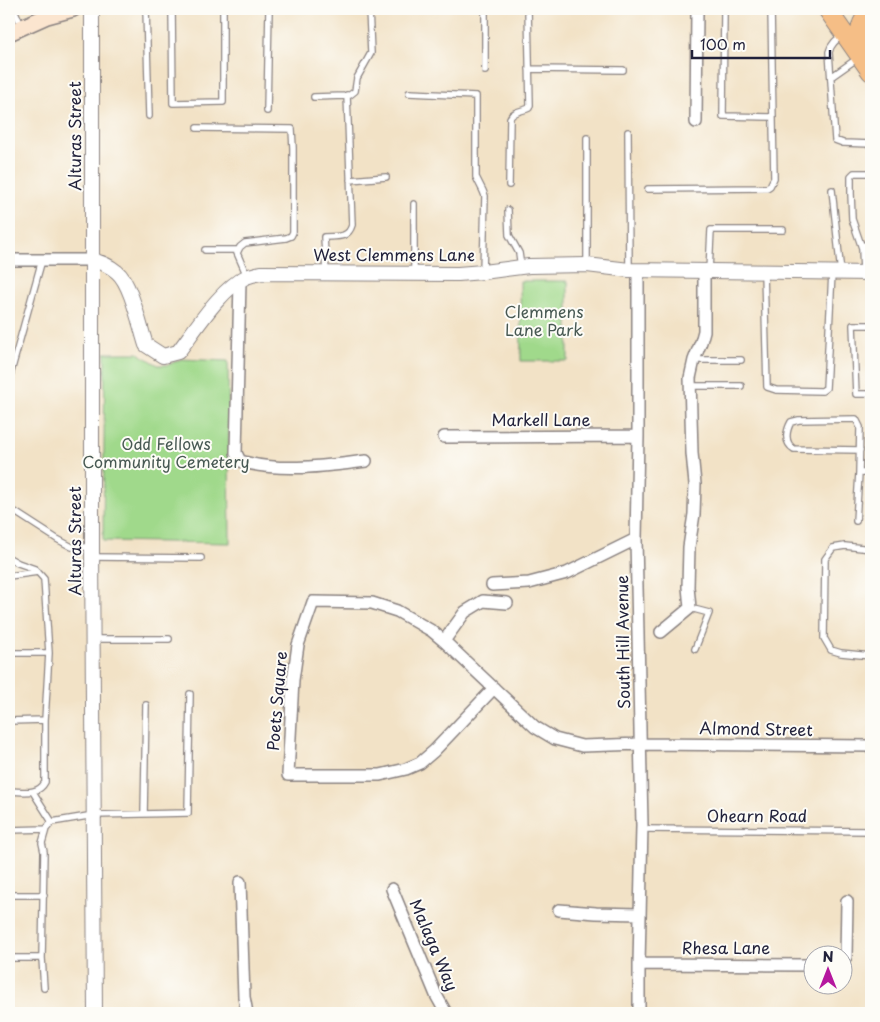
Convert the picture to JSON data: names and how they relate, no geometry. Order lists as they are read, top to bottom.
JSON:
{
  "streets": {
    "street": [
      "Alturas Street",
      "West Clemmens Lane",
      "Markell Lane",
      "South Hill Avenue",
      "Poets Square",
      "Almond Street",
      "Malaga Way",
      "Rhesa Lane"
    ],
    "lane": ["Ohearn Road"]
  },
  "crossings": [
    ["Alturas Street", "West Clemmens Lane"],
    ["West Clemmens Lane", "South Hill Avenue"],
    ["Markell Lane", "South Hill Avenue"],
    ["South Hill Avenue", "Poets Square"],
    ["South Hill Avenue", "Almond Street"],
    ["South Hill Avenue", "Ohearn Road"],
    ["South Hill Avenue", "Rhesa Lane"],
    ["Poets Square", "Almond Street"]
  ],
  "parks": ["Clemmens Lane Park", "Odd Fellows Community Cemetery"],
  "scale_bar": "100 m",
  "north": "top"
}
